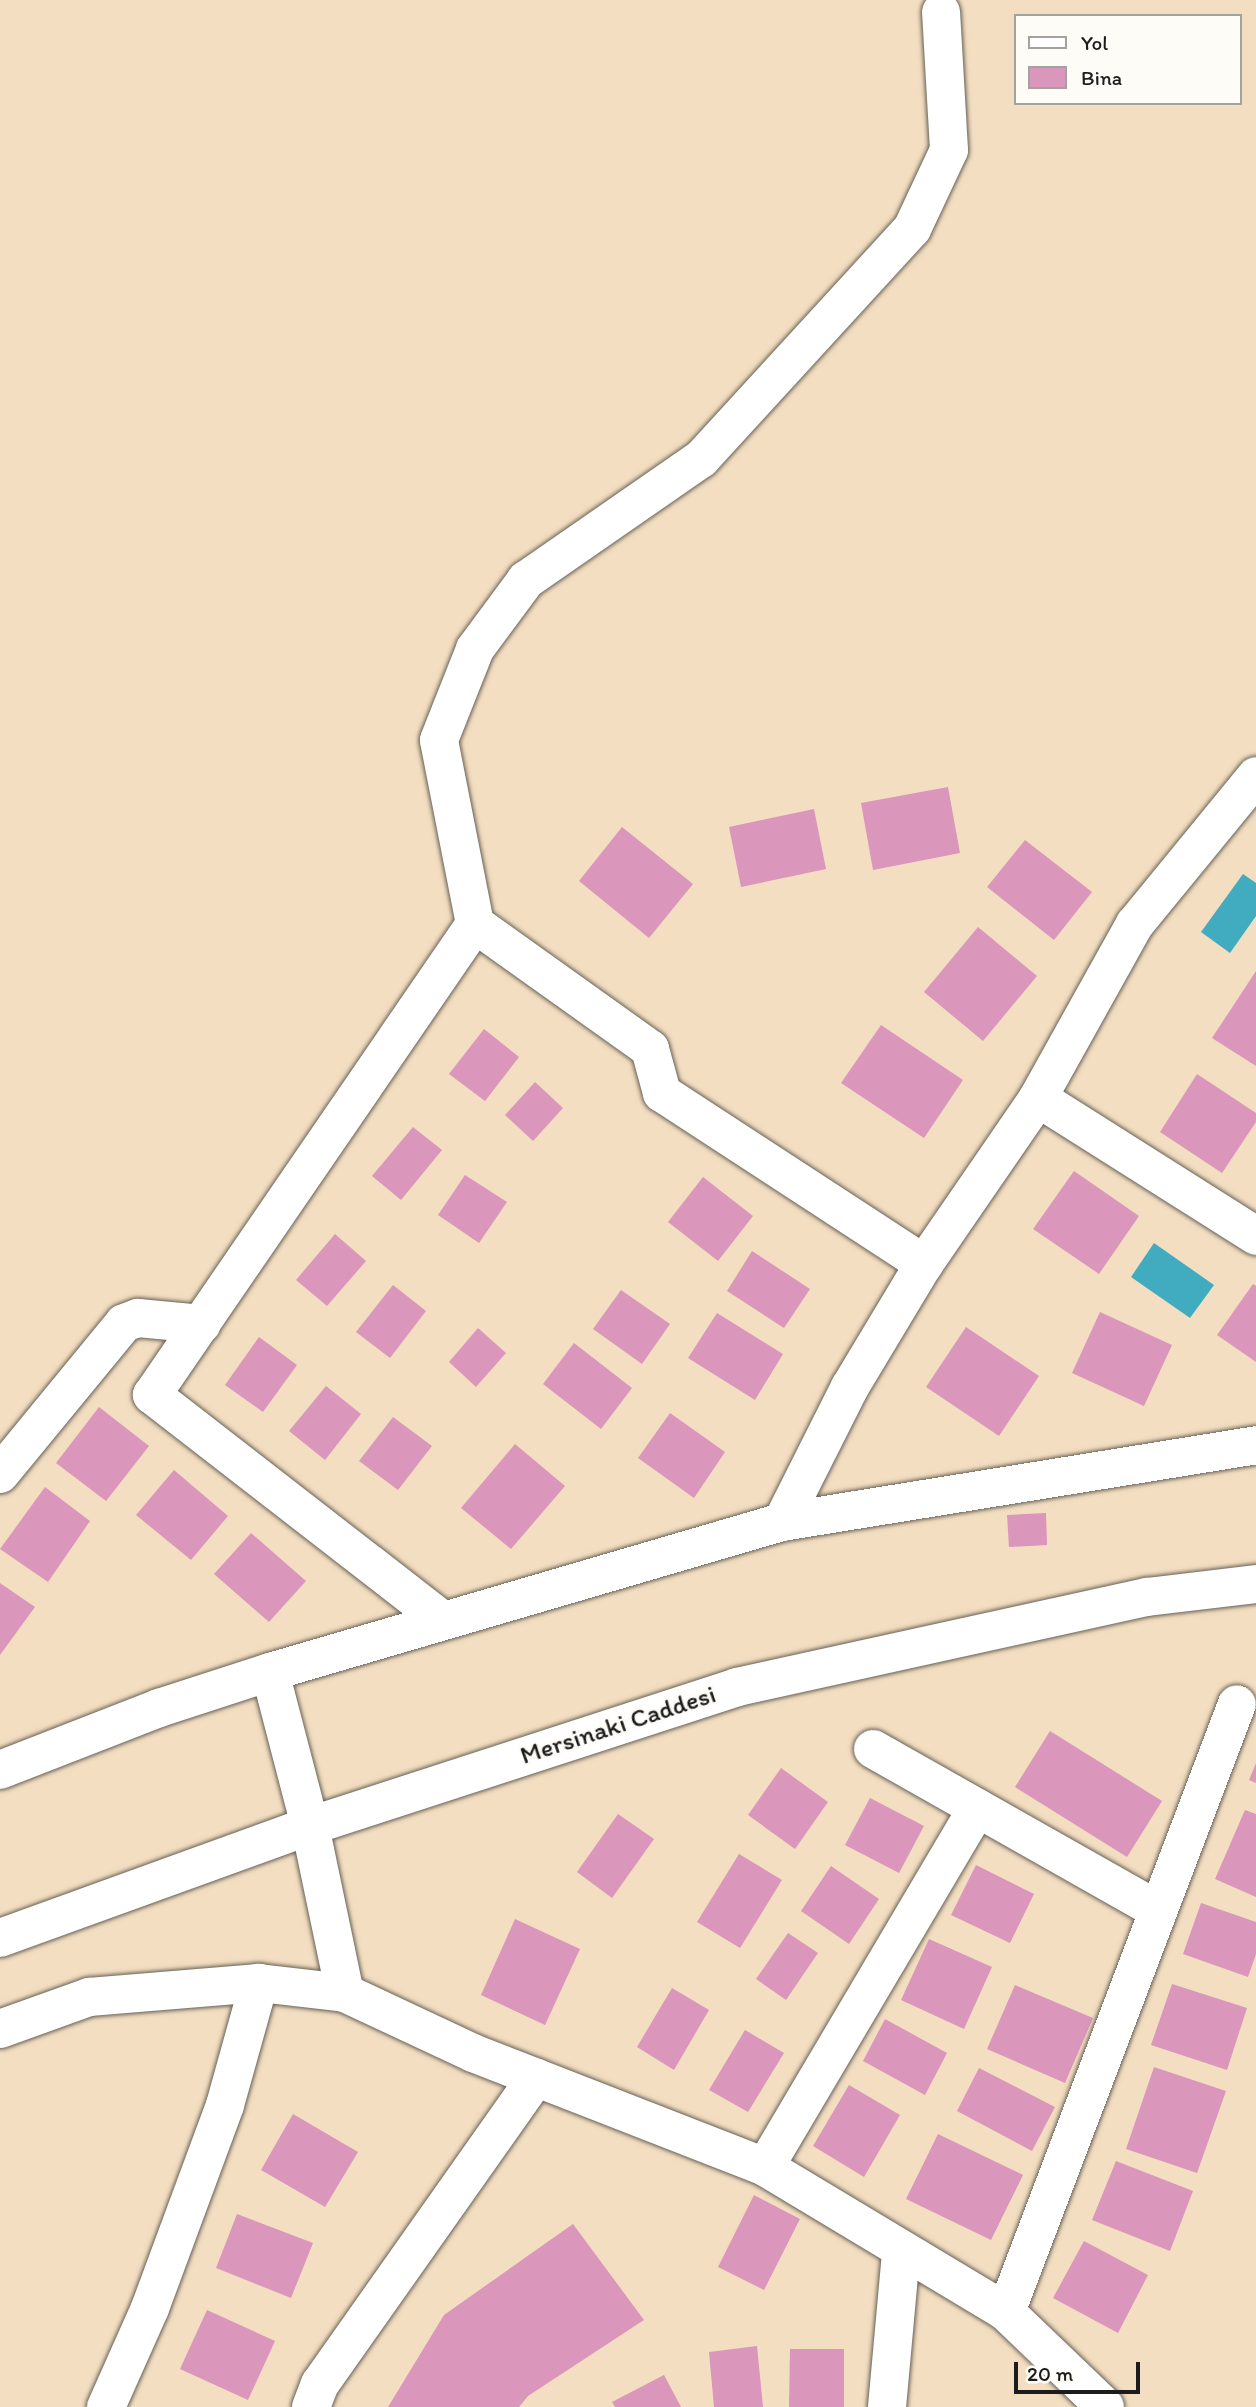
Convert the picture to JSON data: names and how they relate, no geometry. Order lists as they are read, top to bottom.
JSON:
{
  "streets": {
    "street": ["Mersinaki Caddesi"]
  },
  "legend": ["Yol", "Bina"],
  "scale_bar": "20 m"
}
